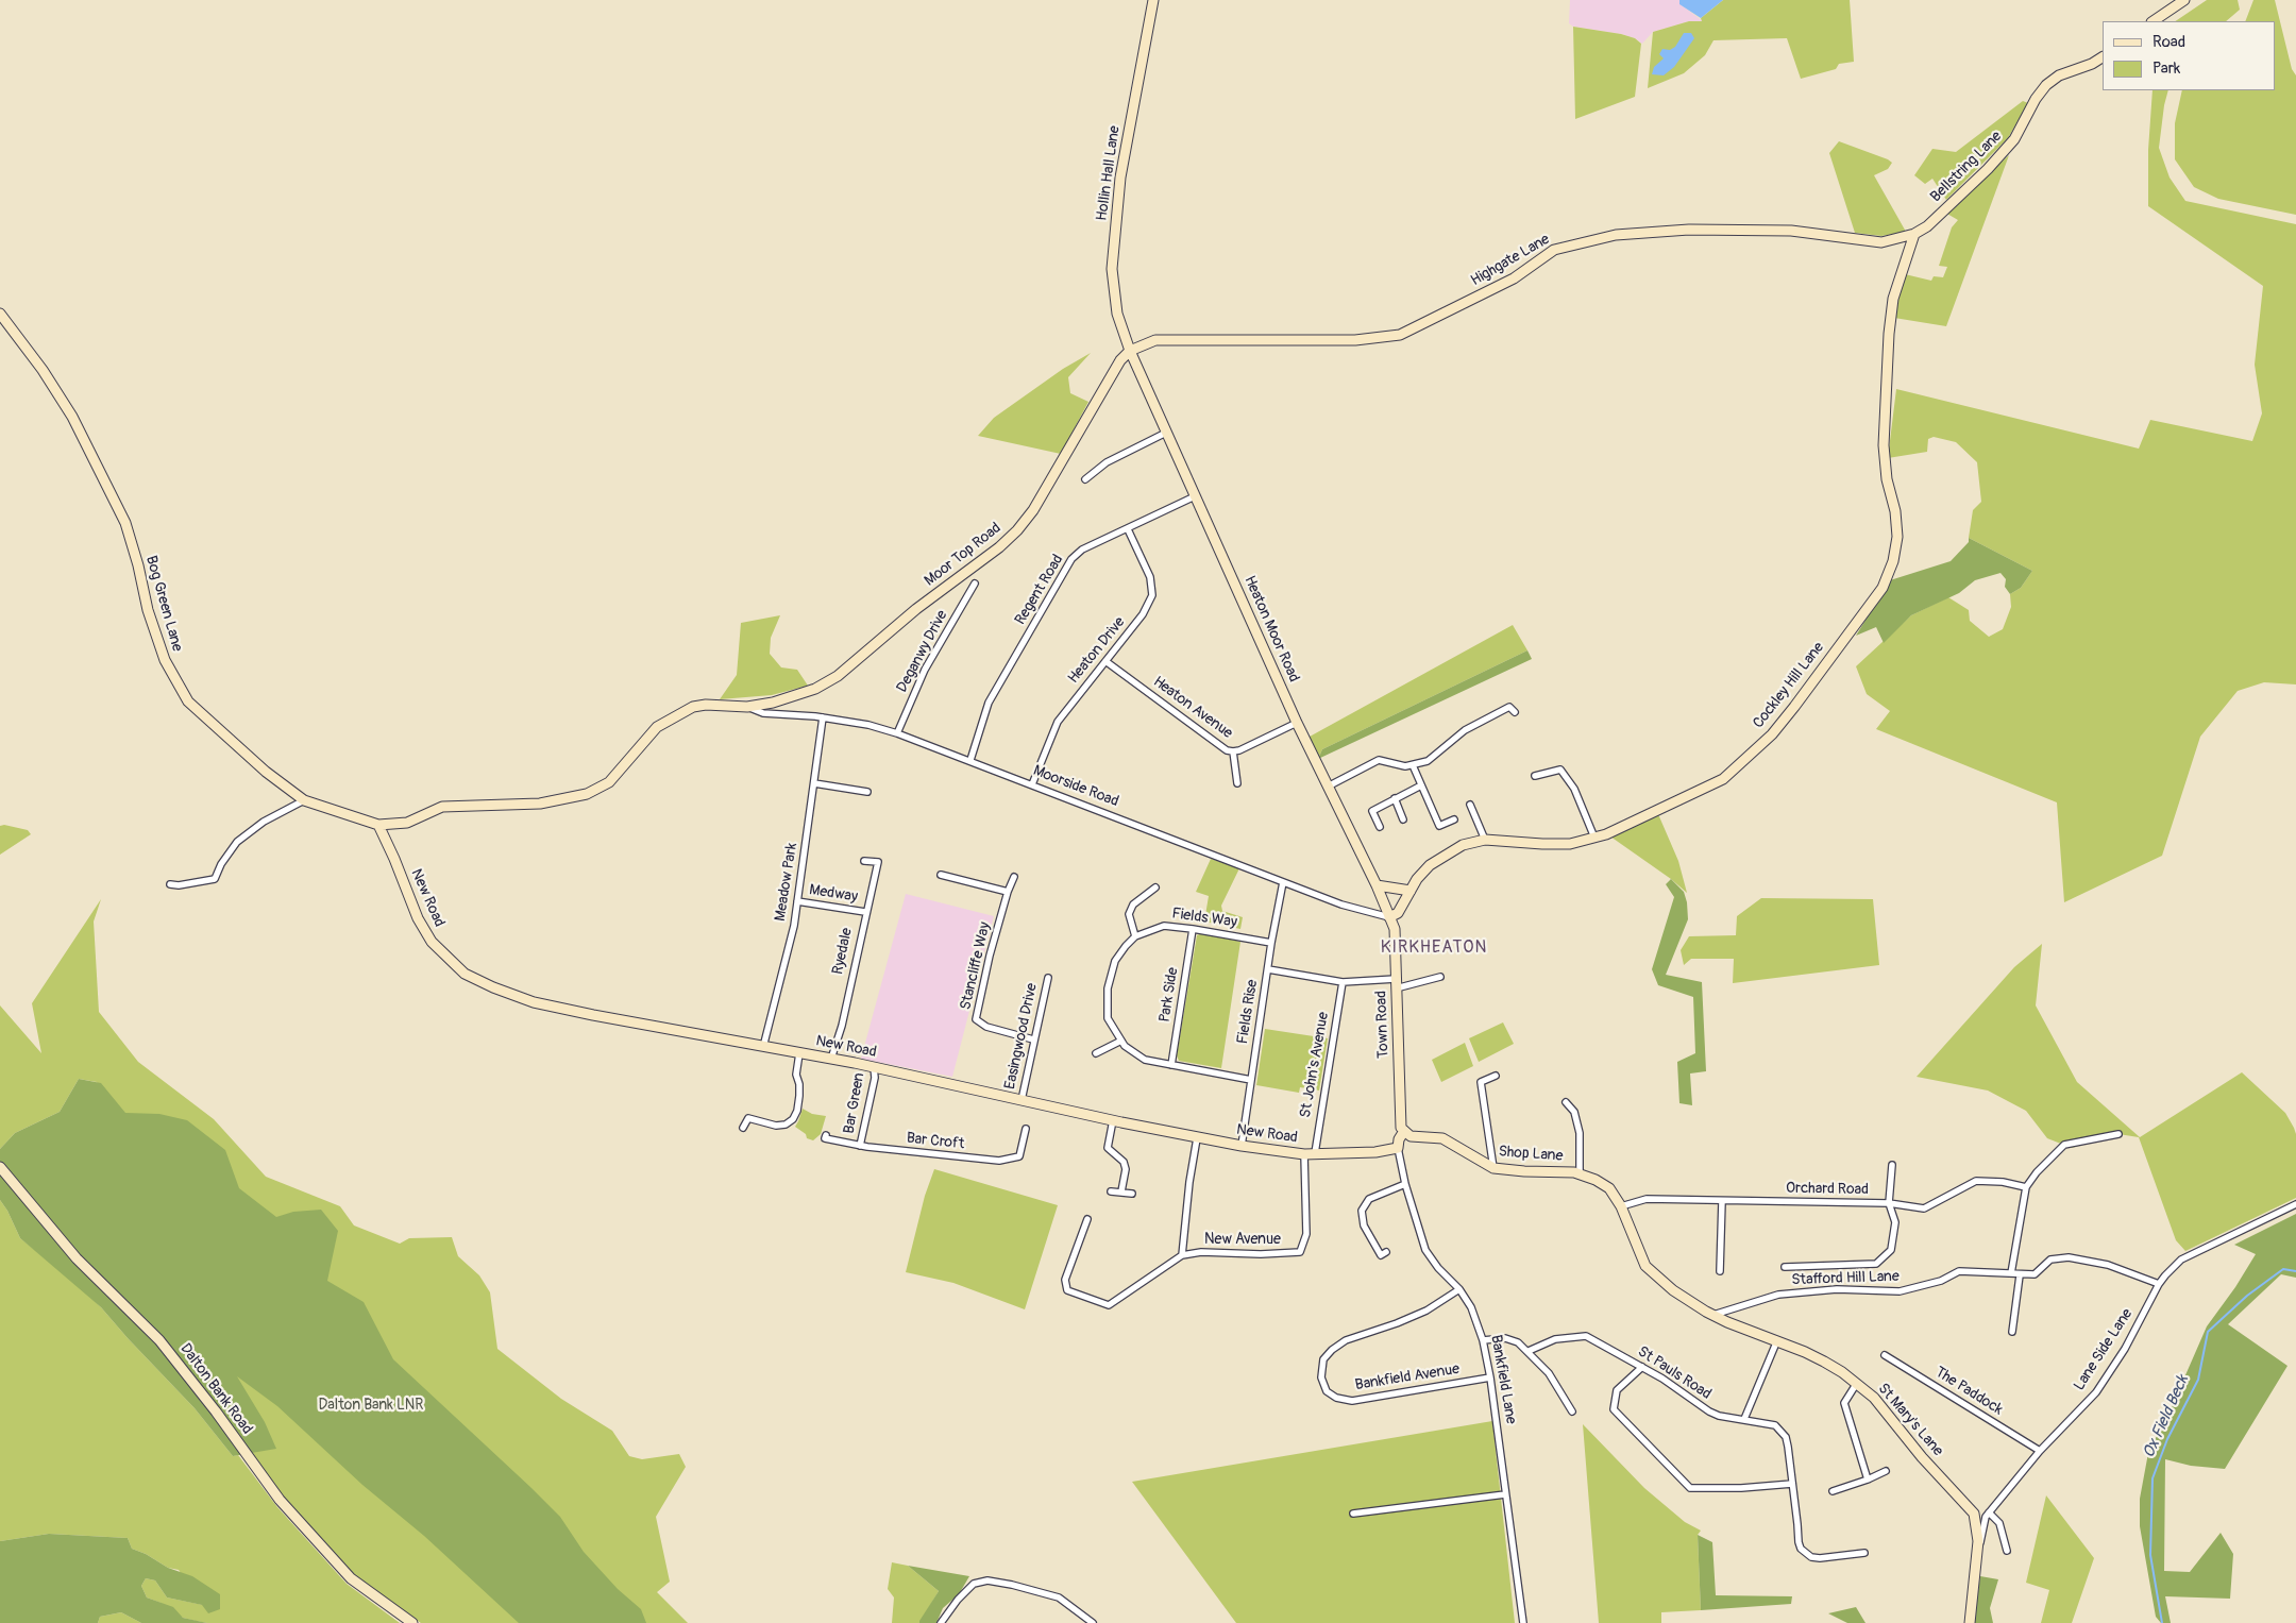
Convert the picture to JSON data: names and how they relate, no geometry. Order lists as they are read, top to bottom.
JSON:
{
  "streets": {
    "street": [
      "Bellstring Lane",
      "Hollin Hall Lane",
      "Highgate Lane",
      "Moor Top Road",
      "Regent Road",
      "Bog Green Lane",
      "Heaton Moor Road",
      "Heaton Drive",
      "Deganwy Drive",
      "Cockley Hill Lane",
      "Heaton Avenue",
      "Moorside Road",
      "Meadow Park",
      "Medway",
      "New Road",
      "Fields Way",
      "Ryedale",
      "Stancliffe Way",
      "Park Side",
      "Fields Rise",
      "Town Road",
      "Easingwood Drive",
      "St John's Avenue",
      "Bar Green",
      "Bar Croft",
      "Shop Lane",
      "Orchard Road",
      "New Avenue",
      "Stafford Hill Lane",
      "Lane Side Lane",
      "St Pauls Road",
      "Bankfield Avenue",
      "Bankfield Lane",
      "Dalton Bank Road",
      "The Paddock",
      "St Mary's Lane"
    ]
  },
  "crossings": [
    ["Bellstring Lane", "Highgate Lane"],
    ["Bellstring Lane", "Cockley Hill Lane"],
    ["Hollin Hall Lane", "Highgate Lane"],
    ["Hollin Hall Lane", "Moor Top Road"],
    ["Hollin Hall Lane", "Heaton Moor Road"],
    ["Highgate Lane", "Moor Top Road"],
    ["Highgate Lane", "Heaton Moor Road"],
    ["Highgate Lane", "Cockley Hill Lane"],
    ["Moor Top Road", "Bog Green Lane"],
    ["Moor Top Road", "Heaton Moor Road"],
    ["Moor Top Road", "Moorside Road"],
    ["Moor Top Road", "New Road"],
    ["Regent Road", "Heaton Moor Road"],
    ["Regent Road", "Heaton Drive"],
    ["Regent Road", "Moorside Road"],
    ["Bog Green Lane", "New Road"],
    ["Heaton Moor Road", "Cockley Hill Lane"],
    ["Heaton Moor Road", "Heaton Avenue"],
    ["Heaton Moor Road", "Moorside Road"],
    ["Heaton Moor Road", "Town Road"],
    ["Heaton Drive", "Heaton Avenue"],
    ["Heaton Drive", "Moorside Road"],
    ["Deganwy Drive", "Moorside Road"],
    ["Cockley Hill Lane", "Moorside Road"],
    ["Cockley Hill Lane", "Town Road"],
    ["Moorside Road", "Meadow Park"],
    ["Moorside Road", "Fields Rise"],
    ["Moorside Road", "Town Road"],
    ["Meadow Park", "Medway"],
    ["Meadow Park", "New Road"],
    ["Medway", "Ryedale"],
    ["New Road", "Ryedale"],
    ["New Road", "Fields Rise"],
    ["New Road", "Easingwood Drive"],
    ["New Road", "St John's Avenue"],
    ["New Road", "Bar Green"],
    ["New Road", "New Avenue"],
    ["New Road", "Bankfield Lane"],
    ["Fields Way", "Park Side"],
    ["Fields Way", "Fields Rise"],
    ["Stancliffe Way", "Easingwood Drive"],
    ["Town Road", "Shop Lane"],
    ["Town Road", "Bankfield Lane"],
    ["St John's Avenue", "New Avenue"],
    ["Bar Green", "Bar Croft"],
    ["Shop Lane", "Orchard Road"],
    ["Shop Lane", "Stafford Hill Lane"],
    ["Shop Lane", "Bankfield Lane"],
    ["Shop Lane", "St Mary's Lane"],
    ["Stafford Hill Lane", "St Mary's Lane"],
    ["Lane Side Lane", "The Paddock"],
    ["Lane Side Lane", "St Mary's Lane"],
    ["Bankfield Avenue", "Bankfield Lane"]
  ],
  "districts": ["KIRKHEATON"],
  "water": ["Ox Field Beck"],
  "parks": ["Dalton Bank LNR"],
  "legend": ["Road", "Park"]
}
